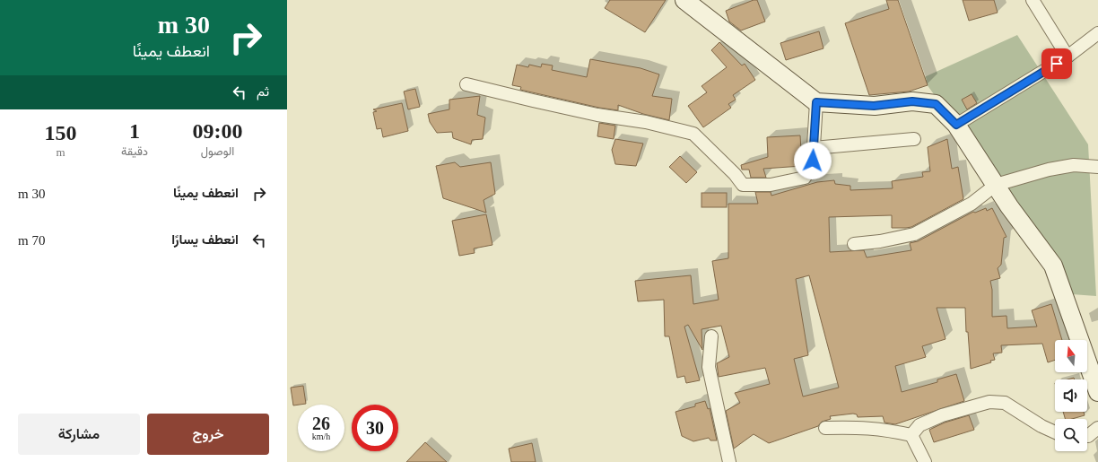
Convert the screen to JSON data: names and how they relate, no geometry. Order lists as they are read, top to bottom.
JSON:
{
  "north": "top",
  "page": {
    "turn": ["30 m", "انعطف يمينًا"],
    "then": "ثم",
    "eta": [
      "09:00",
      "الوصول",
      "1",
      "دقيقة",
      "150",
      "m"
    ],
    "list": [
      {
        "name": "انعطف يمينًا",
        "value": "30 m"
      },
      {
        "name": "انعطف يسارًا",
        "value": "70 m"
      }
    ],
    "speed": "26 km/h",
    "limit": "30",
    "buttons": ["خروج", "مشاركة"]
  }
}
